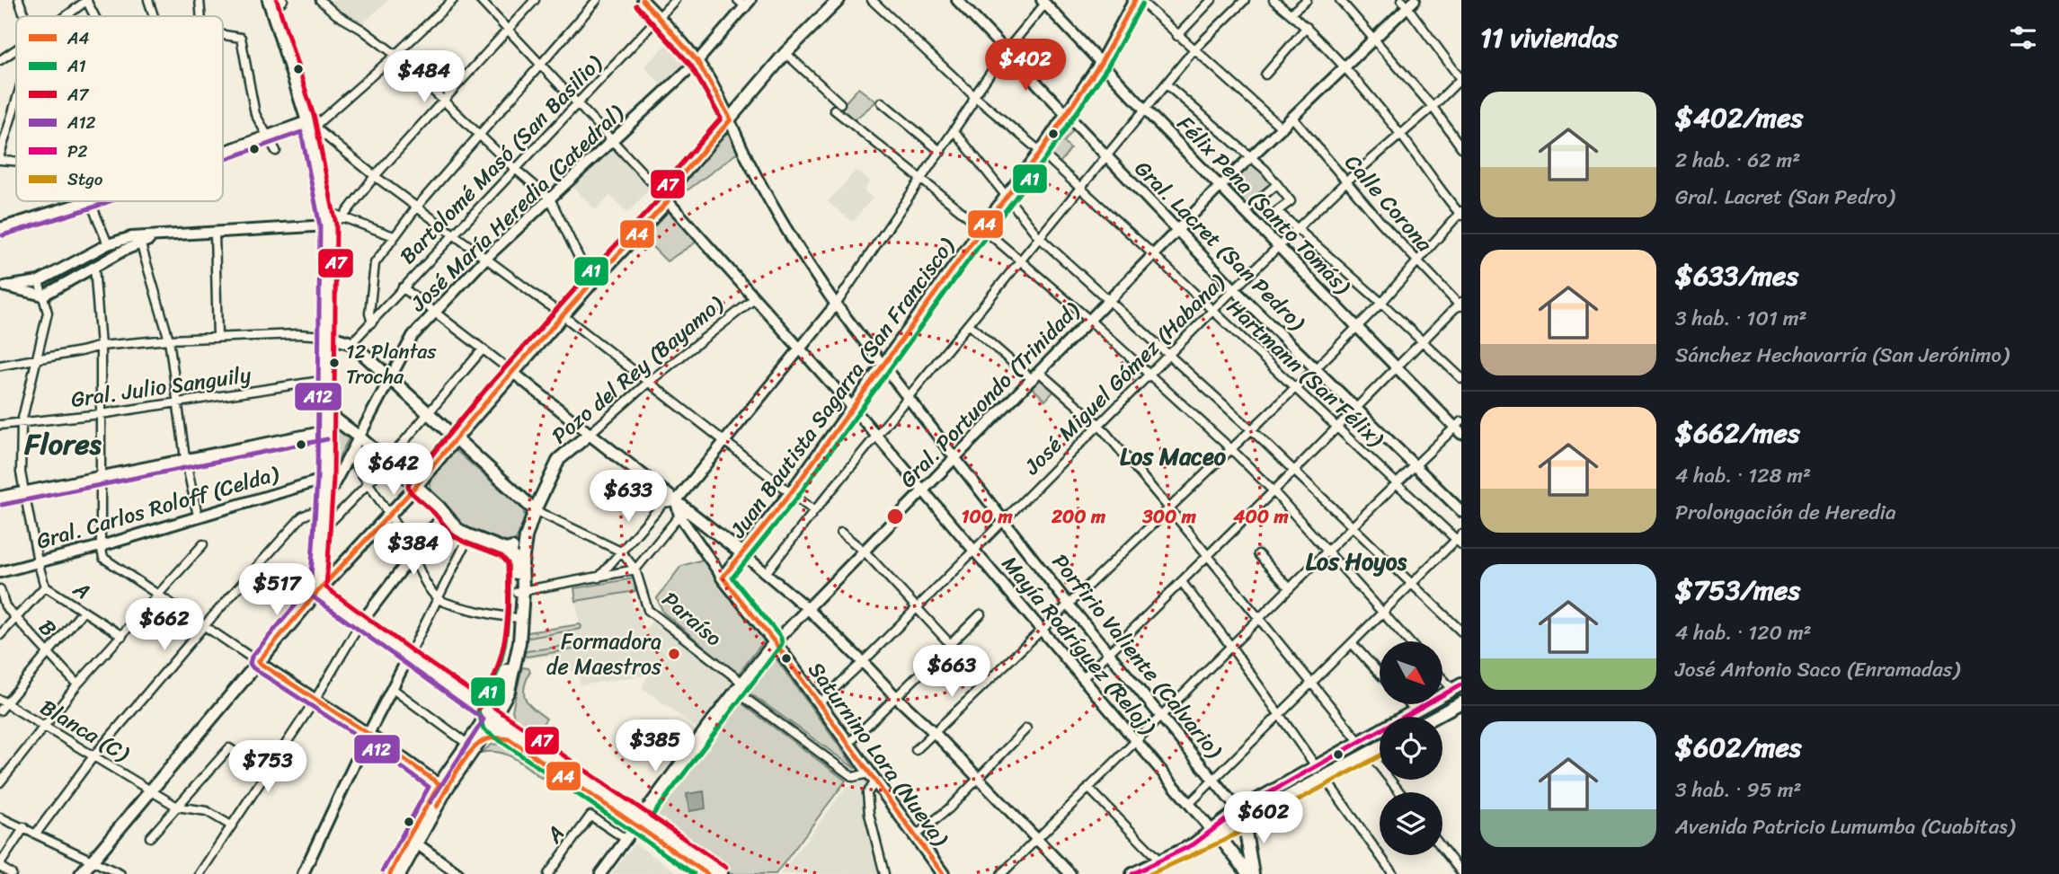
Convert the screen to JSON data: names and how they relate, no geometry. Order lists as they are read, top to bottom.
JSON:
{
  "streets": {
    "main road": [
      "Pozo del Rey (Bayamo)",
      "Juan Bautista Sagarra (San Francisco)",
      "Gral. Portuondo (Trinidad)",
      "Saturnino Lora (Nueva)"
    ],
    "street": [
      "Bartolomé Masó (San Basilio)",
      "Calle Corona",
      "Félix Pena (Santo Tomás)",
      "José María Heredia (Catedral)",
      "Gral. Lacret (San Pedro)",
      "Hartmann (San Félix)",
      "José Miguel Gómez (Habana)",
      "Gral. Julio Sanguily",
      "Gral. Carlos Roloff (Celda)",
      "A",
      "Paraíso",
      "B",
      "Mayía Rodríguez (Reloj)",
      "Porfirio Valiente (Calvario)",
      "Blanca (C)"
    ]
  },
  "crossings": [
    ["Bartolomé Masó (San Basilio)", "Porfirio Valiente (Calvario)"],
    ["Calle Corona", "José Miguel Gómez (Habana)"],
    ["Calle Corona", "Gral. Portuondo (Trinidad)"],
    ["Félix Pena (Santo Tomás)", "José Miguel Gómez (Habana)"],
    ["Félix Pena (Santo Tomás)", "Juan Bautista Sagarra (San Francisco)"],
    ["Félix Pena (Santo Tomás)", "Gral. Portuondo (Trinidad)"],
    ["José María Heredia (Catedral)", "Porfirio Valiente (Calvario)"],
    ["Gral. Lacret (San Pedro)", "José Miguel Gómez (Habana)"],
    ["Gral. Lacret (San Pedro)", "Juan Bautista Sagarra (San Francisco)"],
    ["Gral. Lacret (San Pedro)", "Gral. Portuondo (Trinidad)"],
    ["Pozo del Rey (Bayamo)", "Mayía Rodríguez (Reloj)"],
    ["Hartmann (San Félix)", "José Miguel Gómez (Habana)"],
    ["Hartmann (San Félix)", "Juan Bautista Sagarra (San Francisco)"],
    ["Hartmann (San Félix)", "Gral. Portuondo (Trinidad)"],
    ["José Miguel Gómez (Habana)", "Mayía Rodríguez (Reloj)"],
    ["José Miguel Gómez (Habana)", "Porfirio Valiente (Calvario)"],
    ["José Miguel Gómez (Habana)", "Saturnino Lora (Nueva)"],
    ["Gral. Julio Sanguily", "A"],
    ["Juan Bautista Sagarra (San Francisco)", "Mayía Rodríguez (Reloj)"],
    ["Juan Bautista Sagarra (San Francisco)", "Porfirio Valiente (Calvario)"],
    ["Juan Bautista Sagarra (San Francisco)", "Saturnino Lora (Nueva)"],
    ["Gral. Portuondo (Trinidad)", "A"],
    ["Gral. Portuondo (Trinidad)", "Paraíso"],
    ["Gral. Portuondo (Trinidad)", "Mayía Rodríguez (Reloj)"],
    ["Gral. Portuondo (Trinidad)", "Porfirio Valiente (Calvario)"],
    ["Gral. Portuondo (Trinidad)", "Saturnino Lora (Nueva)"],
    ["Gral. Carlos Roloff (Celda)", "A"],
    ["Paraíso", "Saturnino Lora (Nueva)"]
  ],
  "districts": ["Flores", "Los Maceo", "Los Hoyos"],
  "places": ["12 Plantas Trocha", "Formadora de Maestros"],
  "lines": [
    "transit line A4",
    "transit line A7",
    "transit line A1",
    "transit line A12",
    "transit line P2",
    "transit line Stgo"
  ],
  "legend": [
    "A4",
    "A1",
    "A7",
    "A12",
    "P2",
    "Stgo"
  ],
  "north": "bottom right",
  "page": {
    "heading": "11 viviendas",
    "price": [
      "$402",
      "$484",
      "$642",
      "$633",
      "$384",
      "$517",
      "$662",
      "$663",
      "$385",
      "$753",
      "$602"
    ],
    "list": [
      {
        "name": "$402/mes",
        "note": "2 hab. · 62 m² · Gral. Lacret (San Pedro)"
      },
      {
        "name": "$633/mes",
        "note": "3 hab. · 101 m² · Sánchez Hechavarría (San Jerónimo)"
      },
      {
        "name": "$662/mes",
        "note": "4 hab. · 128 m² · Prolongación de Heredia"
      },
      {
        "name": "$753/mes",
        "note": "4 hab. · 120 m² · José Antonio Saco (Enramadas)"
      },
      {
        "name": "$602/mes",
        "note": "3 hab. · 95 m² · Avenida Patricio Lumumba (Cuabitas)"
      }
    ]
  },
  "rings": [
    "100 m",
    "200 m",
    "300 m",
    "400 m"
  ]
}
